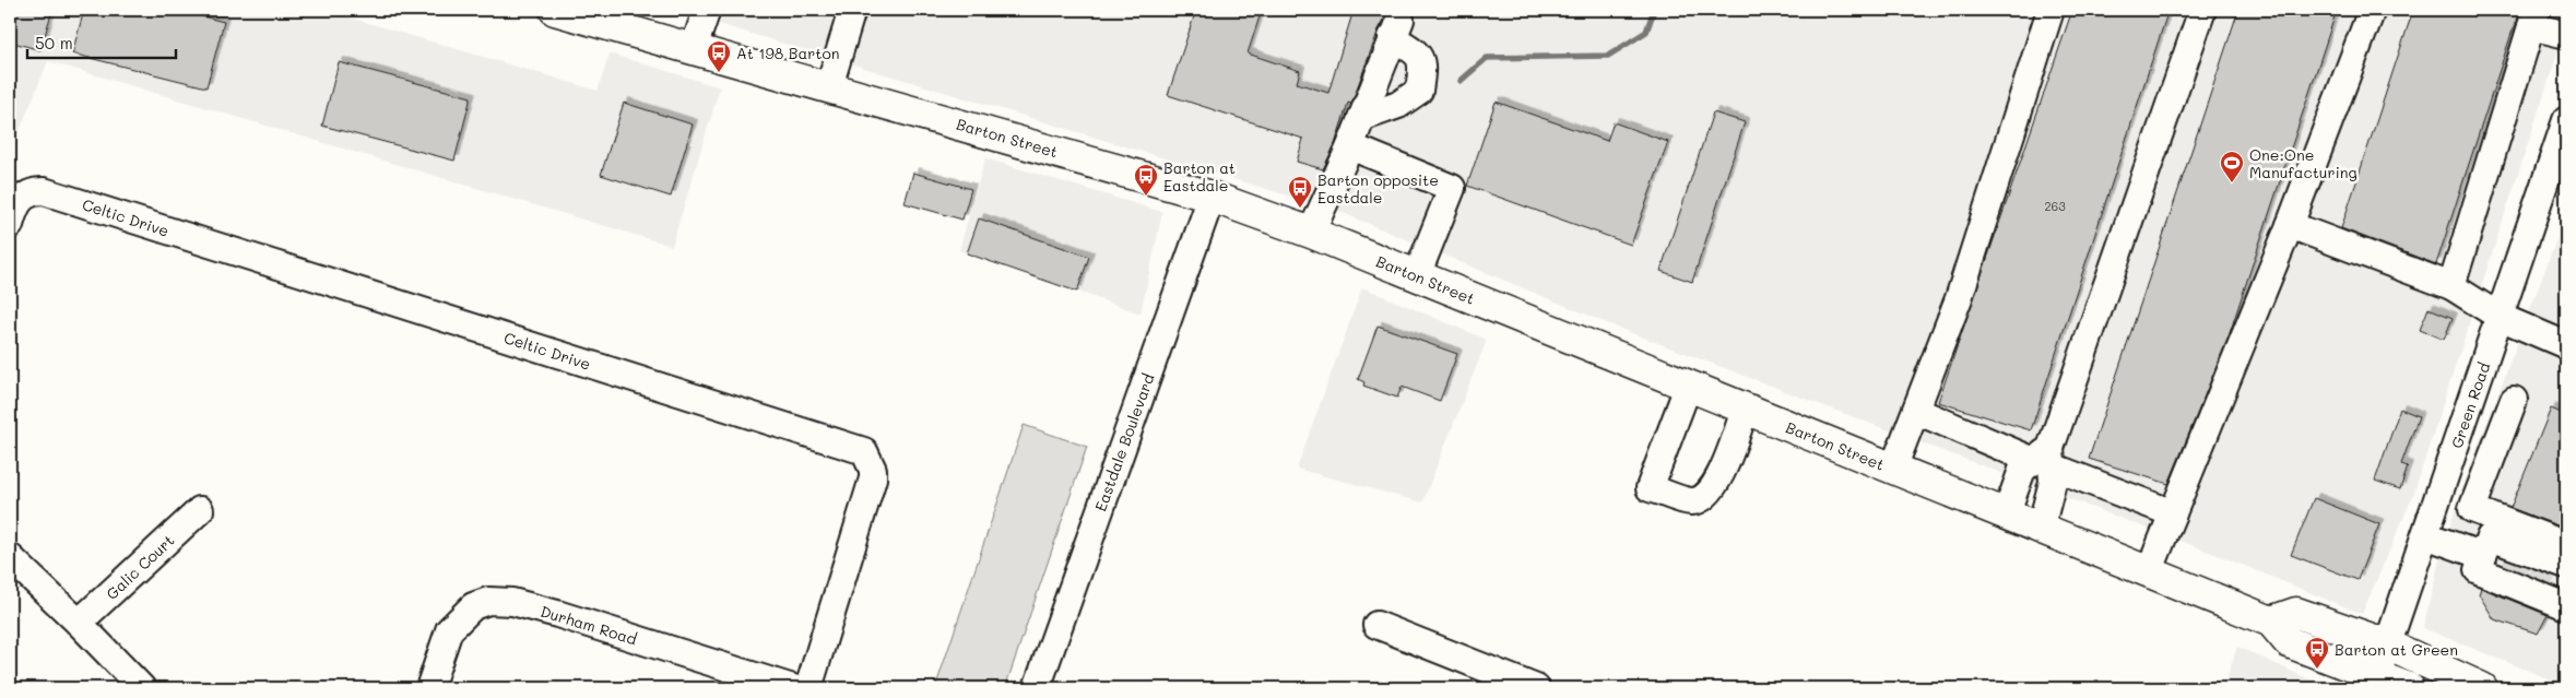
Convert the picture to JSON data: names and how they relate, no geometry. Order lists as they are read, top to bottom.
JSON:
{
  "streets": {
    "main road": ["Barton Street"],
    "street": [
      "Celtic Drive",
      "Green Road",
      "Eastdale Boulevard",
      "Galic Court",
      "Durham Road"
    ]
  },
  "crossings": [
    ["Barton Street", "Green Road"],
    ["Barton Street", "Eastdale Boulevard"]
  ],
  "places": {
    "bus stop": [
      "At 198 Barton",
      "Barton at Eastdale",
      "Barton opposite Eastdale",
      "Barton at Green"
    ],
    "sports": ["One:One Manufacturing"]
  },
  "house_numbers": ["263"],
  "scale_bar": "50 m"
}
